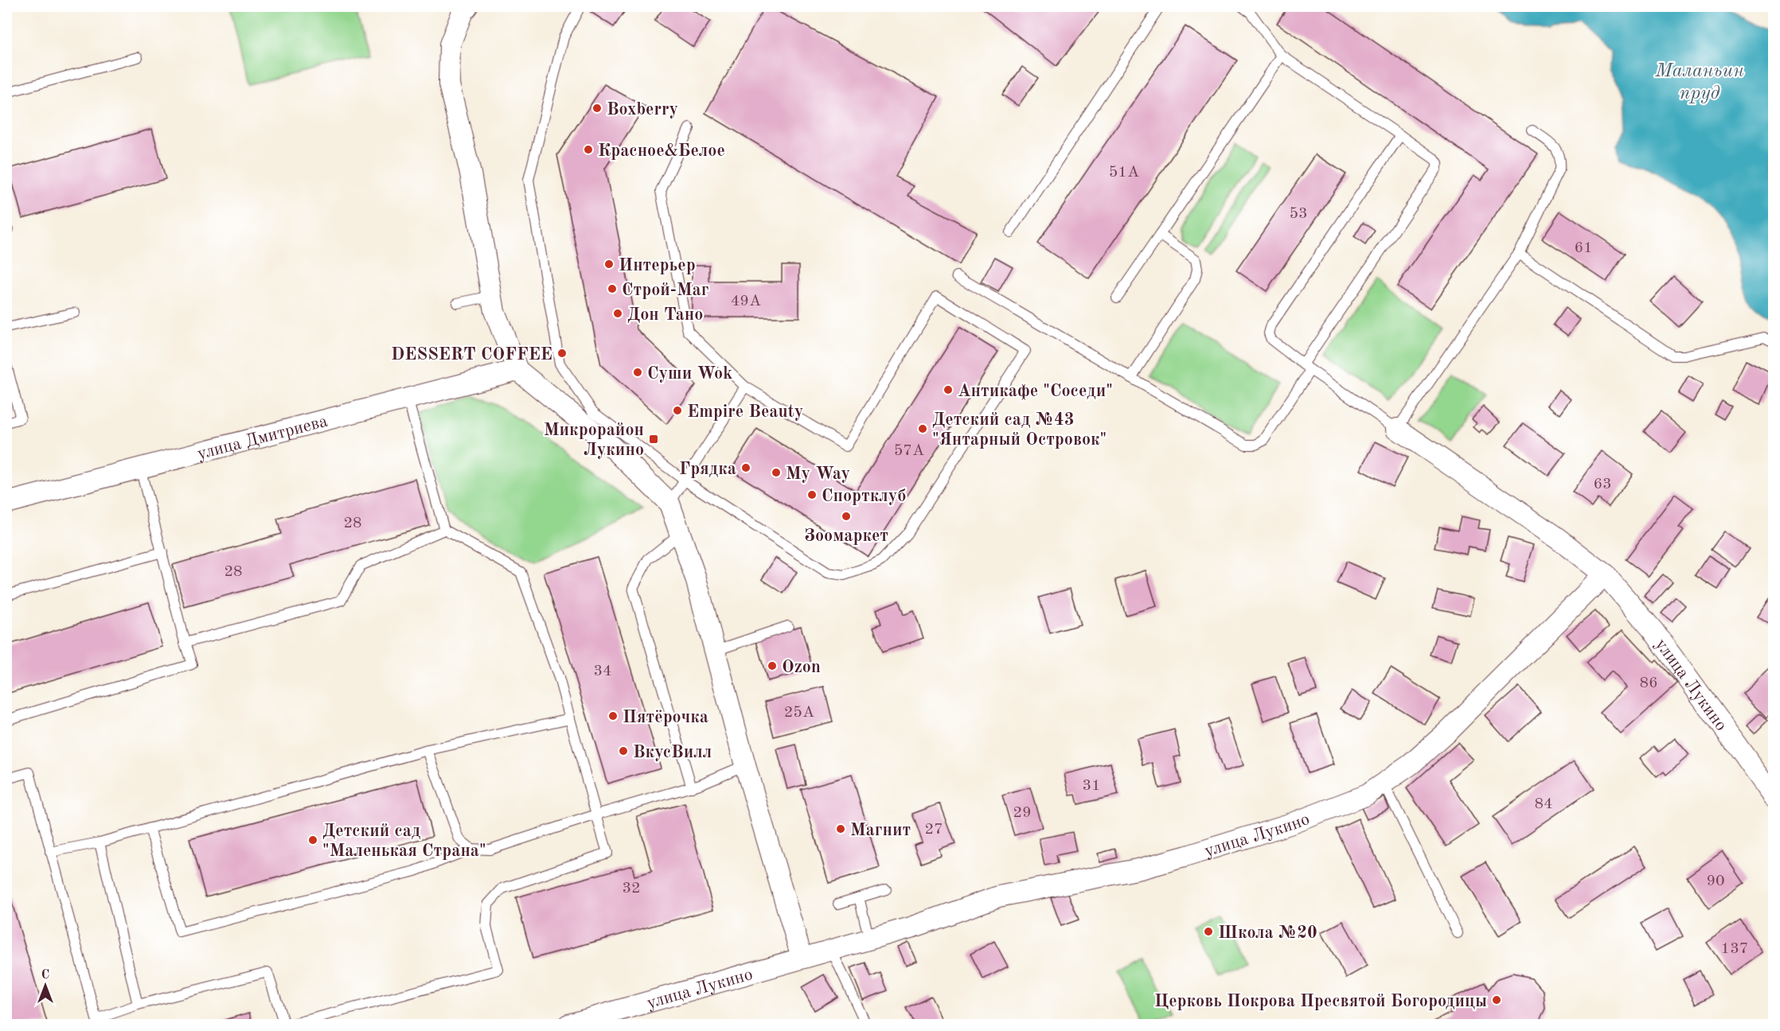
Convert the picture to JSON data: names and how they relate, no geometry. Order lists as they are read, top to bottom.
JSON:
{
  "streets": {
    "street": ["улица Дмитриева", "улица Лукино"]
  },
  "water": ["Маланьин пруд"],
  "places": {
    "other": [
      "Boxberry",
      "Красное&Белое",
      "Интерьер",
      "Строй-Маг",
      "Дон Тано",
      "DESSERT COFFEE",
      "Суши Wok",
      "Антикафе \"Соседи\"",
      "Empire Beauty",
      "Детский сад №43 \"Янтарный Островок\"",
      "Грядка",
      "My Way",
      "Спортклуб",
      "Зоомаркет",
      "Ozon",
      "Пятёрочка",
      "ВкусВилл",
      "Магнит",
      "Детский сад \"Маленькая Страна\"",
      "Школа №20",
      "Церковь Покрова Пресвятой Богородицы"
    ],
    "transit": ["Микрорайон Лукино"]
  },
  "house_numbers": [
    "51А",
    "53",
    "61",
    "49А",
    "57А",
    "63",
    "28",
    "28",
    "34",
    "86",
    "25А",
    "31",
    "84",
    "29",
    "27",
    "90",
    "32",
    "137"
  ],
  "north": "top"
}
